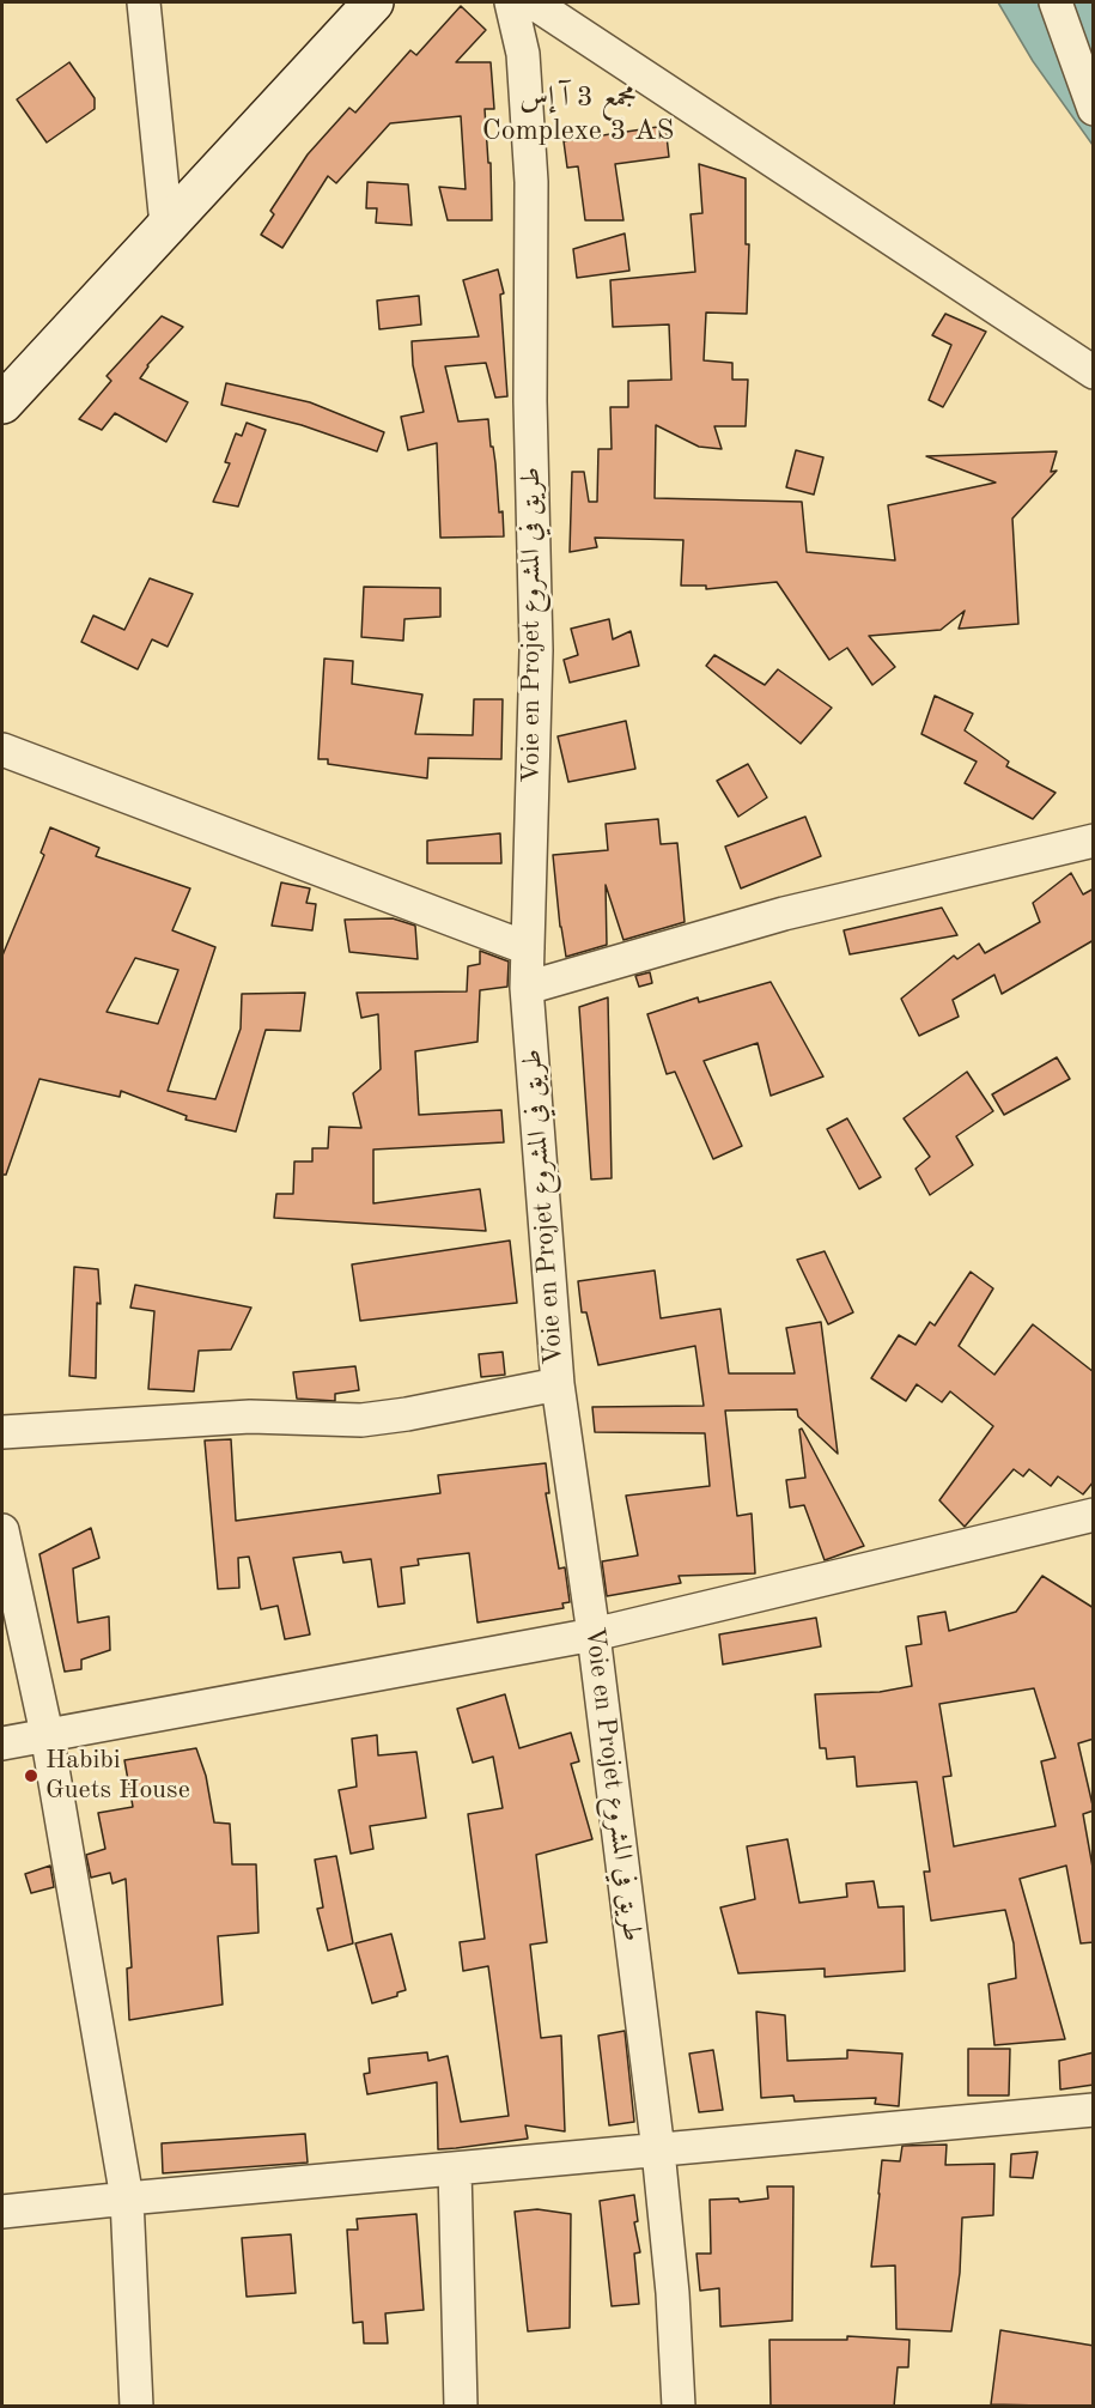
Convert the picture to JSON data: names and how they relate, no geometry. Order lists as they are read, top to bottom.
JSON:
{
  "streets": {
    "street": ["Voie en Projet طريق في المشروع"]
  },
  "districts": ["مجمع 3 آ إس Complexe 3 AS"],
  "places": ["Habibi Guets House"]
}
